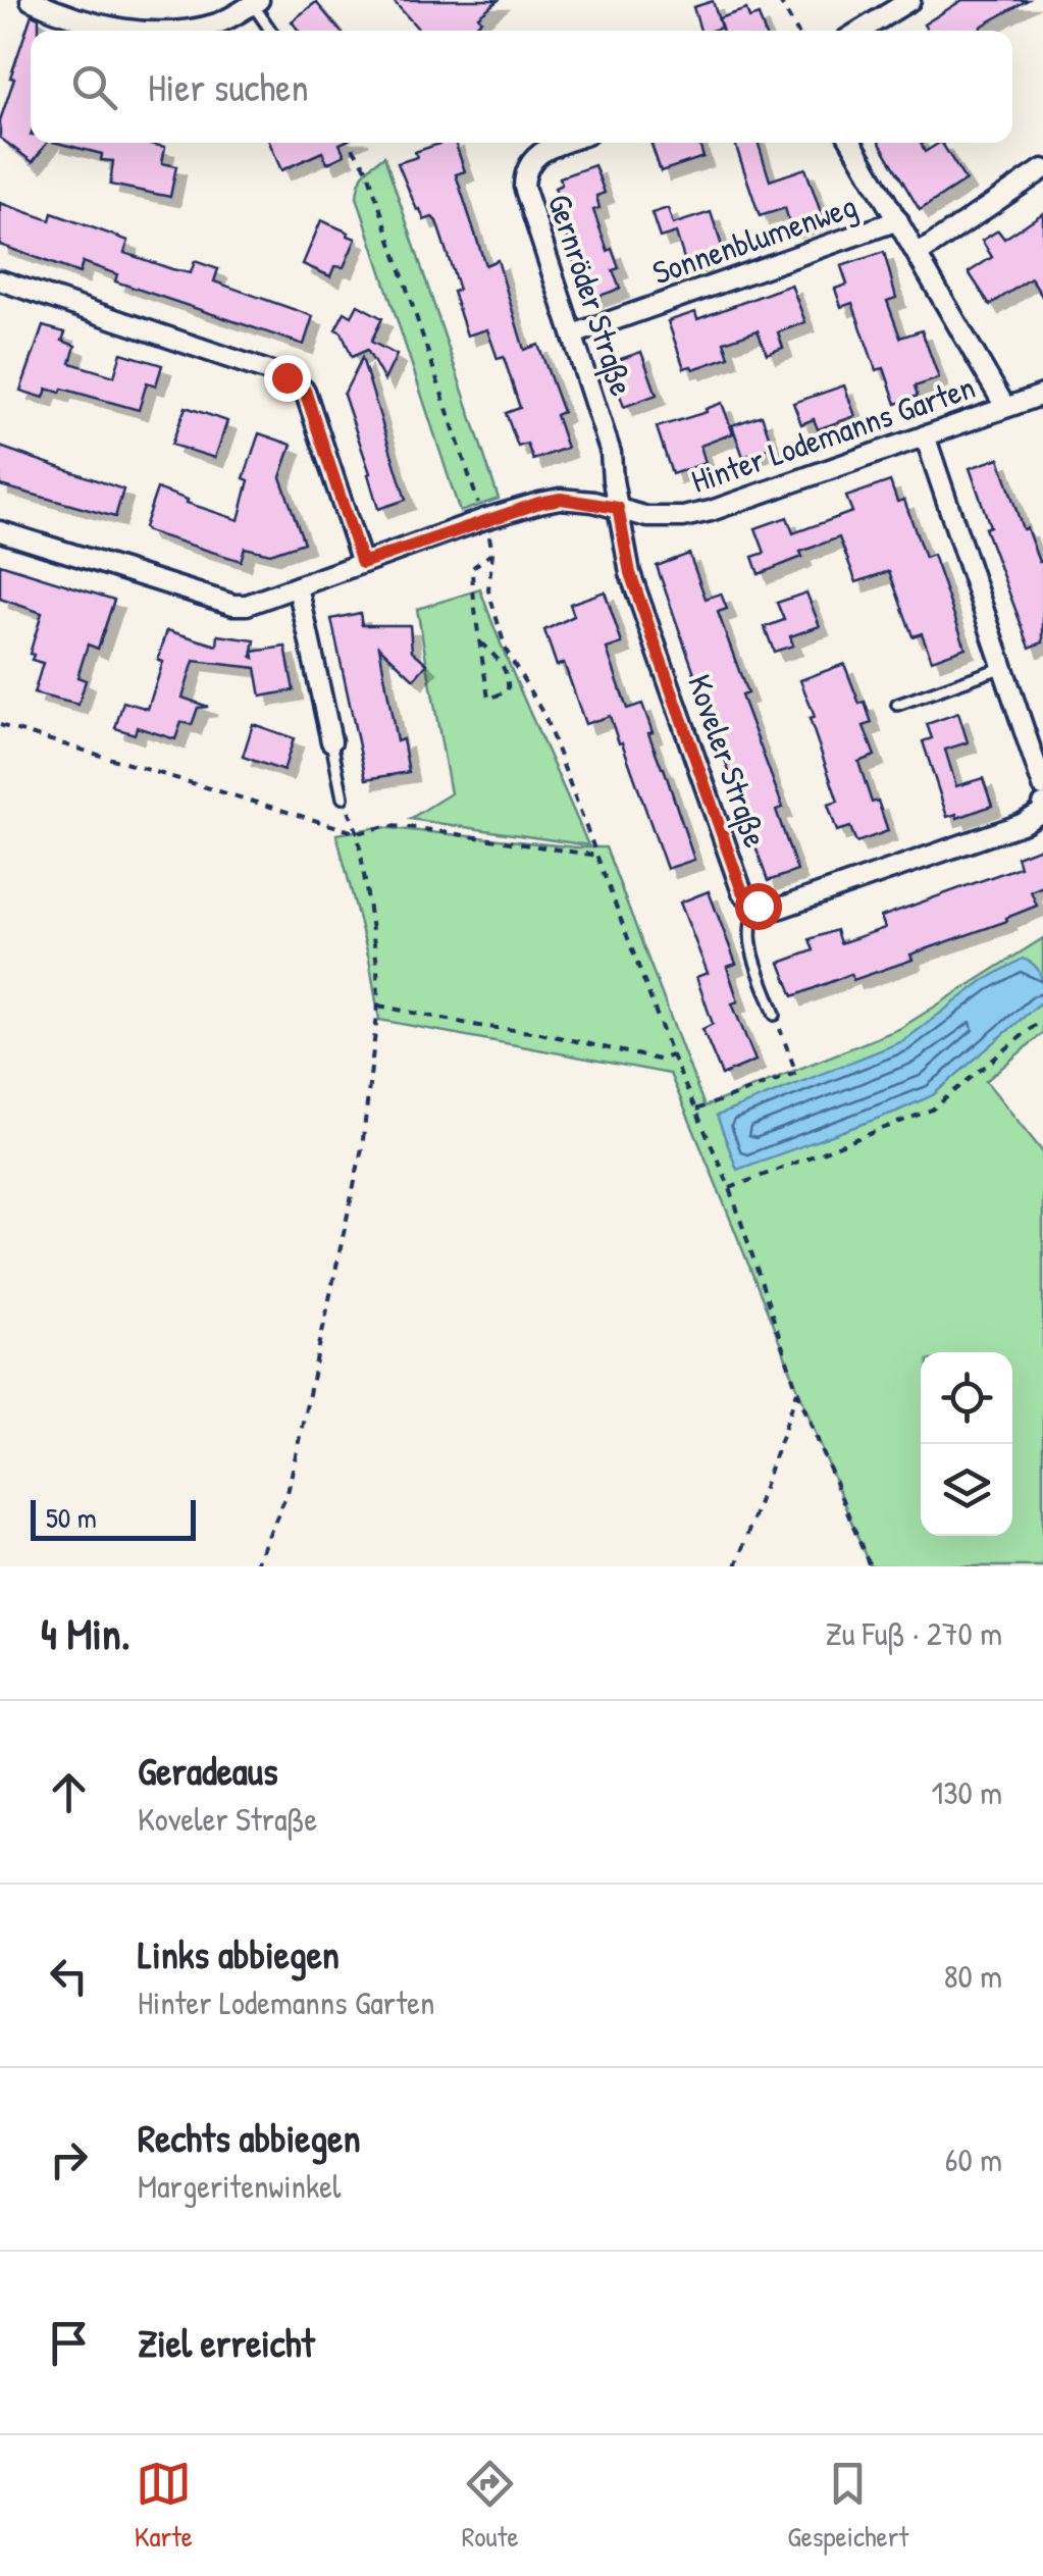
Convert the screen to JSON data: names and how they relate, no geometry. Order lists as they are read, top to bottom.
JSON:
{
  "streets": {
    "street": [
      "Sonnenblumenweg",
      "Gernröder Straße",
      "Hinter Lodemanns Garten",
      "Koveler Straße"
    ]
  },
  "crossings": [
    ["Sonnenblumenweg", "Gernröder Straße"],
    ["Gernröder Straße", "Hinter Lodemanns Garten"],
    ["Gernröder Straße", "Koveler Straße"],
    ["Hinter Lodemanns Garten", "Koveler Straße"]
  ],
  "scale_bar": "50 m",
  "page": {
    "search": "Hier suchen",
    "scale": "50 m",
    "heading": ["4 Min.", "Zu Fuß · 270 m"],
    "list": [
      ["Geradeaus", "Koveler Straße", "130 m"],
      ["Links abbiegen", "Hinter Lodemanns Garten", "80 m"],
      ["Rechts abbiegen", "Margeritenwinkel", "60 m"],
      "Ziel erreicht"
    ],
    "nav": ["Karte", "Route", "Gespeichert"]
  }
}
